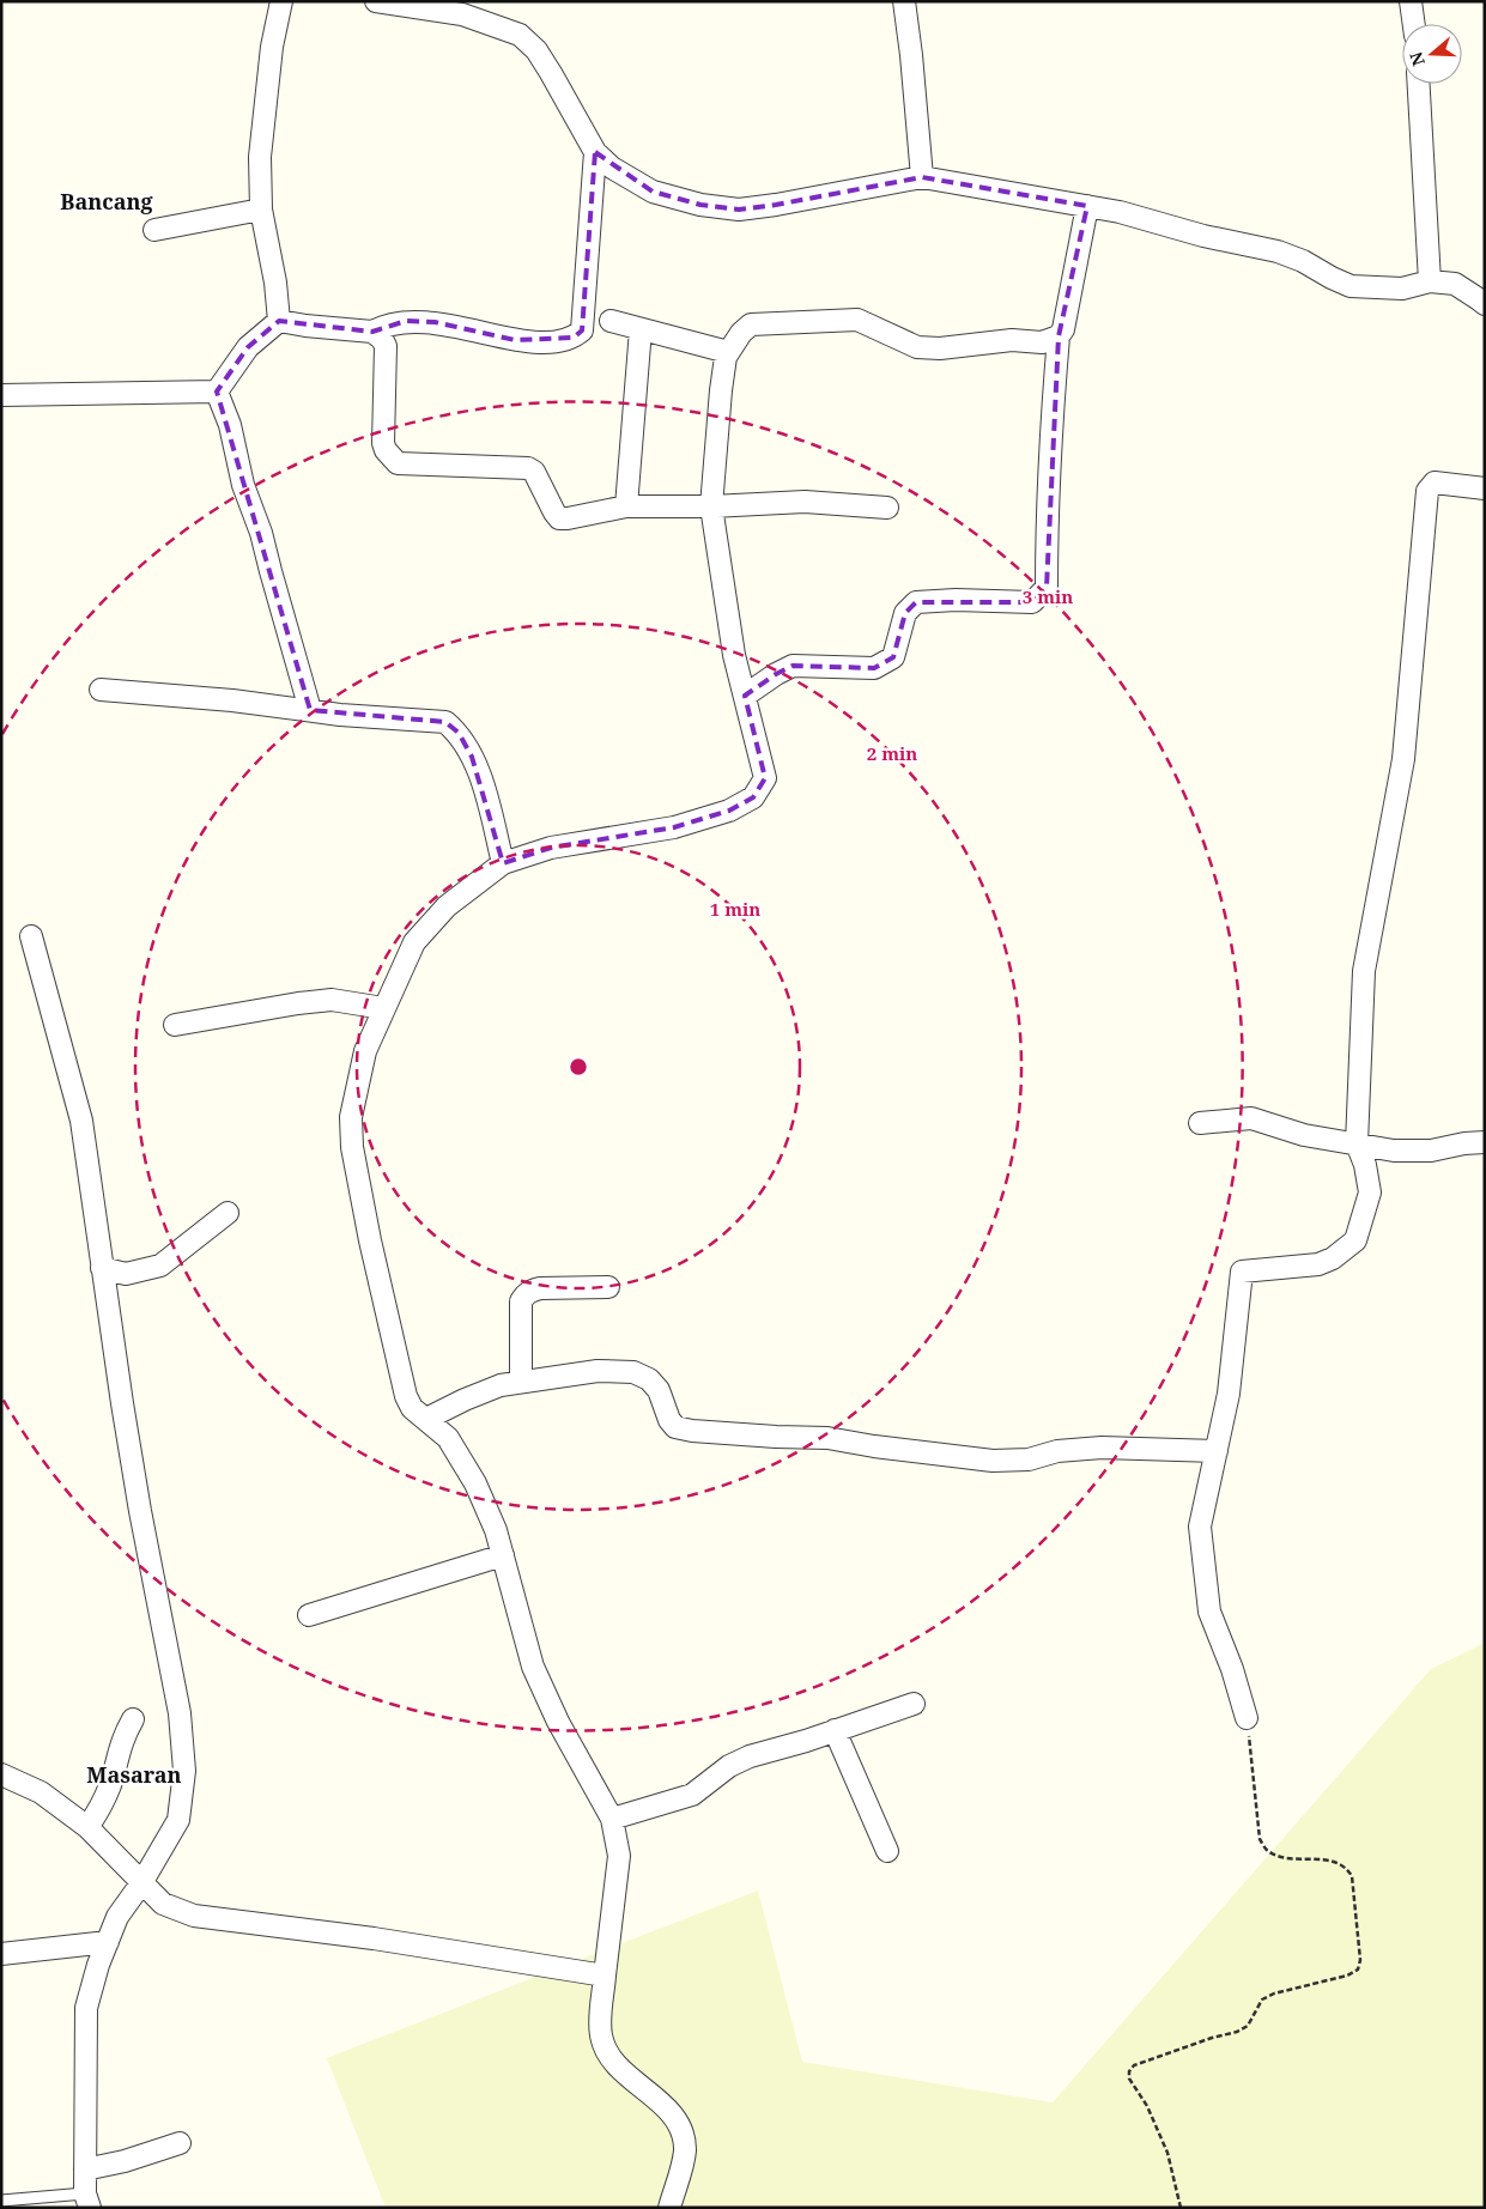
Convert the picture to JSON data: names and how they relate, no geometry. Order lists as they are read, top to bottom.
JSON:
{
  "districts": ["Bancang", "Masaran"],
  "north": "left",
  "rings": ["3 min", "2 min", "1 min"]
}
